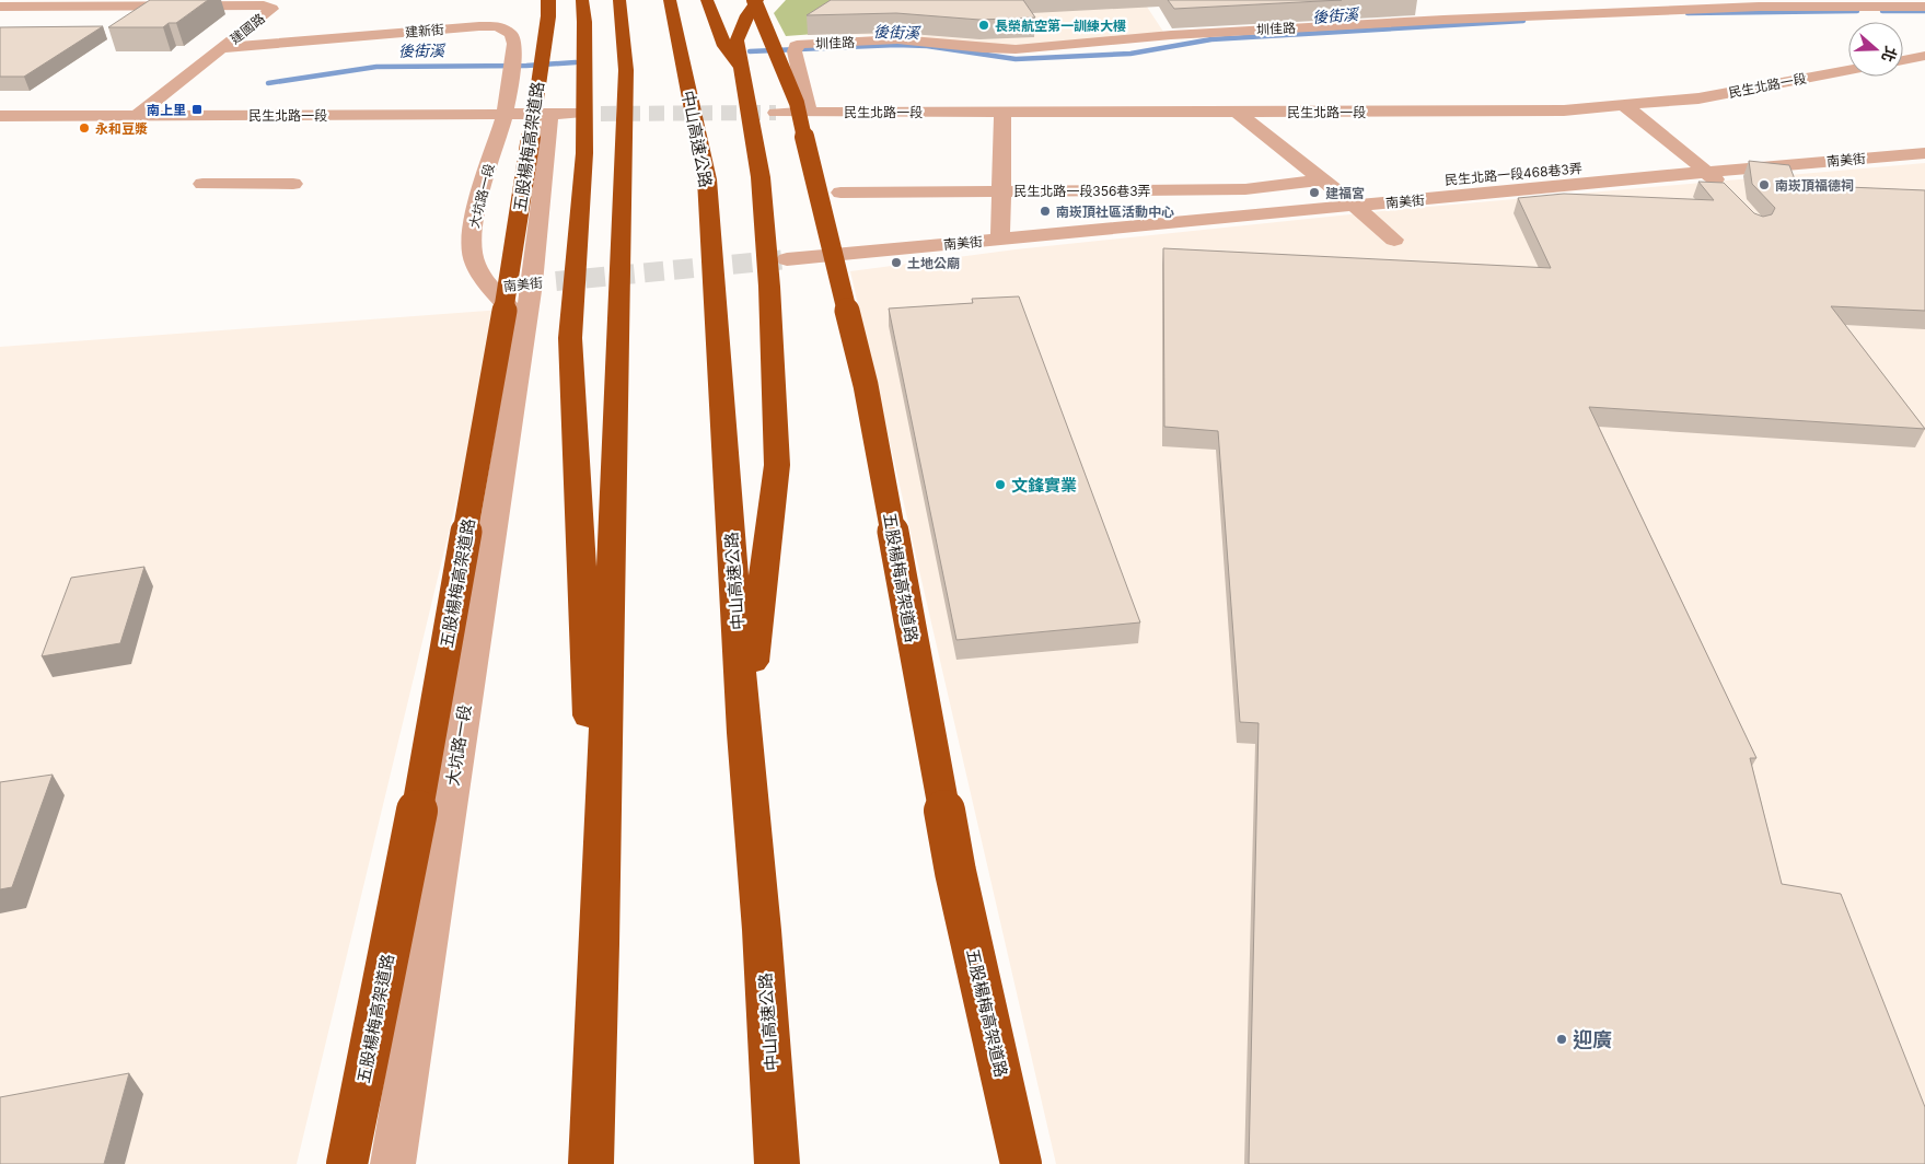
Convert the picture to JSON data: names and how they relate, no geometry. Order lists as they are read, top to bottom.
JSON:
{
  "streets": {
    "highway": ["中山高速公路", "五股楊梅高架道路"],
    "street": [
      "建國路",
      "圳佳路",
      "建新街",
      "民生北路一段",
      "南美街",
      "民生北路一段468巷3弄",
      "民生北路一段356巷3弄",
      "大坑路一段"
    ]
  },
  "crossings": [
    ["建國路", "建新街"],
    ["建國路", "民生北路一段"],
    ["圳佳路", "民生北路一段"],
    ["建新街", "民生北路一段"],
    ["建新街", "大坑路一段"],
    ["民生北路一段", "大坑路一段"],
    ["南美街", "民生北路一段468巷3弄"],
    ["南美街", "大坑路一段"],
    ["民生北路一段468巷3弄", "民生北路一段356巷3弄"]
  ],
  "water": ["後街溪"],
  "places": {
    "other": [
      "長榮航空第一訓練大樓",
      "永和豆漿",
      "南崁頂福德祠",
      "建福宮",
      "南崁頂社區活動中心",
      "土地公廟",
      "文鋒實業",
      "迎廣"
    ],
    "transit": ["南上里"]
  },
  "north": "right"
}
